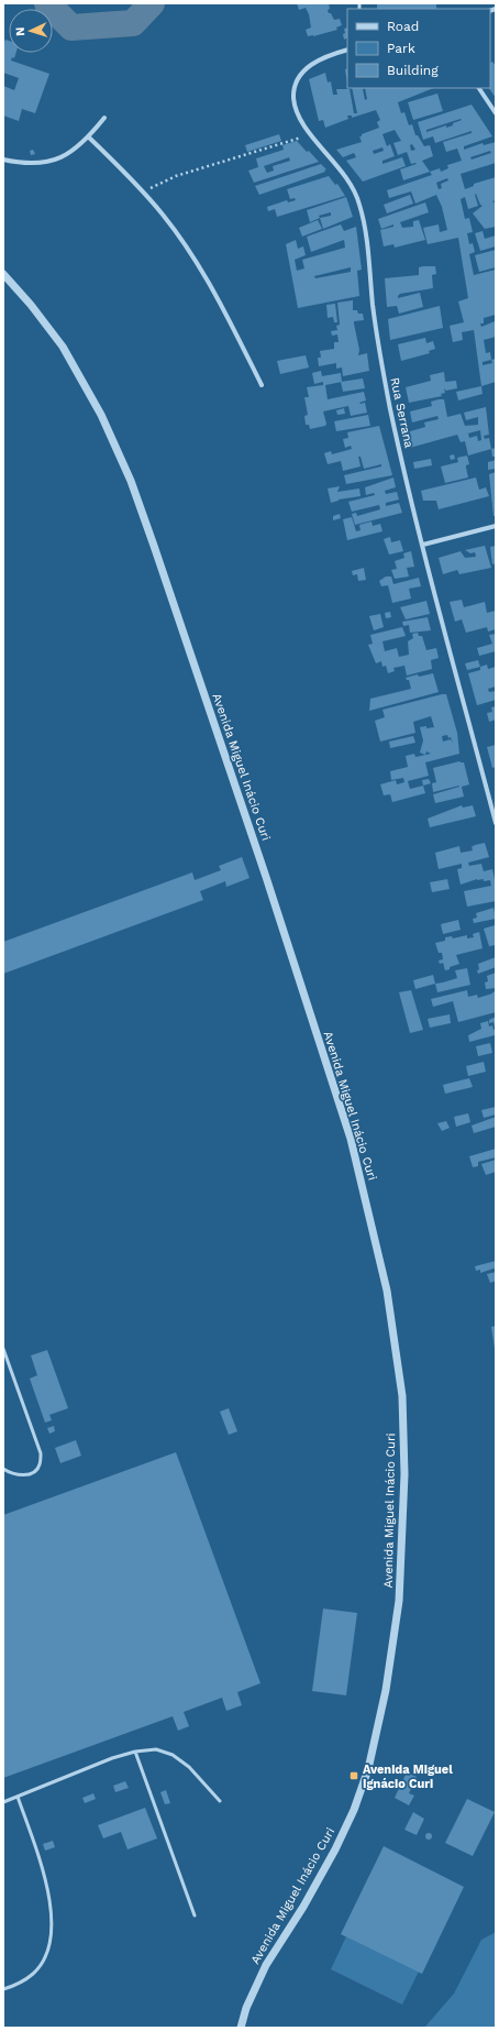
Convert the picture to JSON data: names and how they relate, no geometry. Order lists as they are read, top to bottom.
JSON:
{
  "streets": {
    "street": ["Rua Serrana", "Avenida Miguel Inácio Curi"]
  },
  "places": {
    "transit": ["Avenida Miguel Ignácio Curi"]
  },
  "legend": ["Road", "Park", "Building"],
  "north": "left"
}
